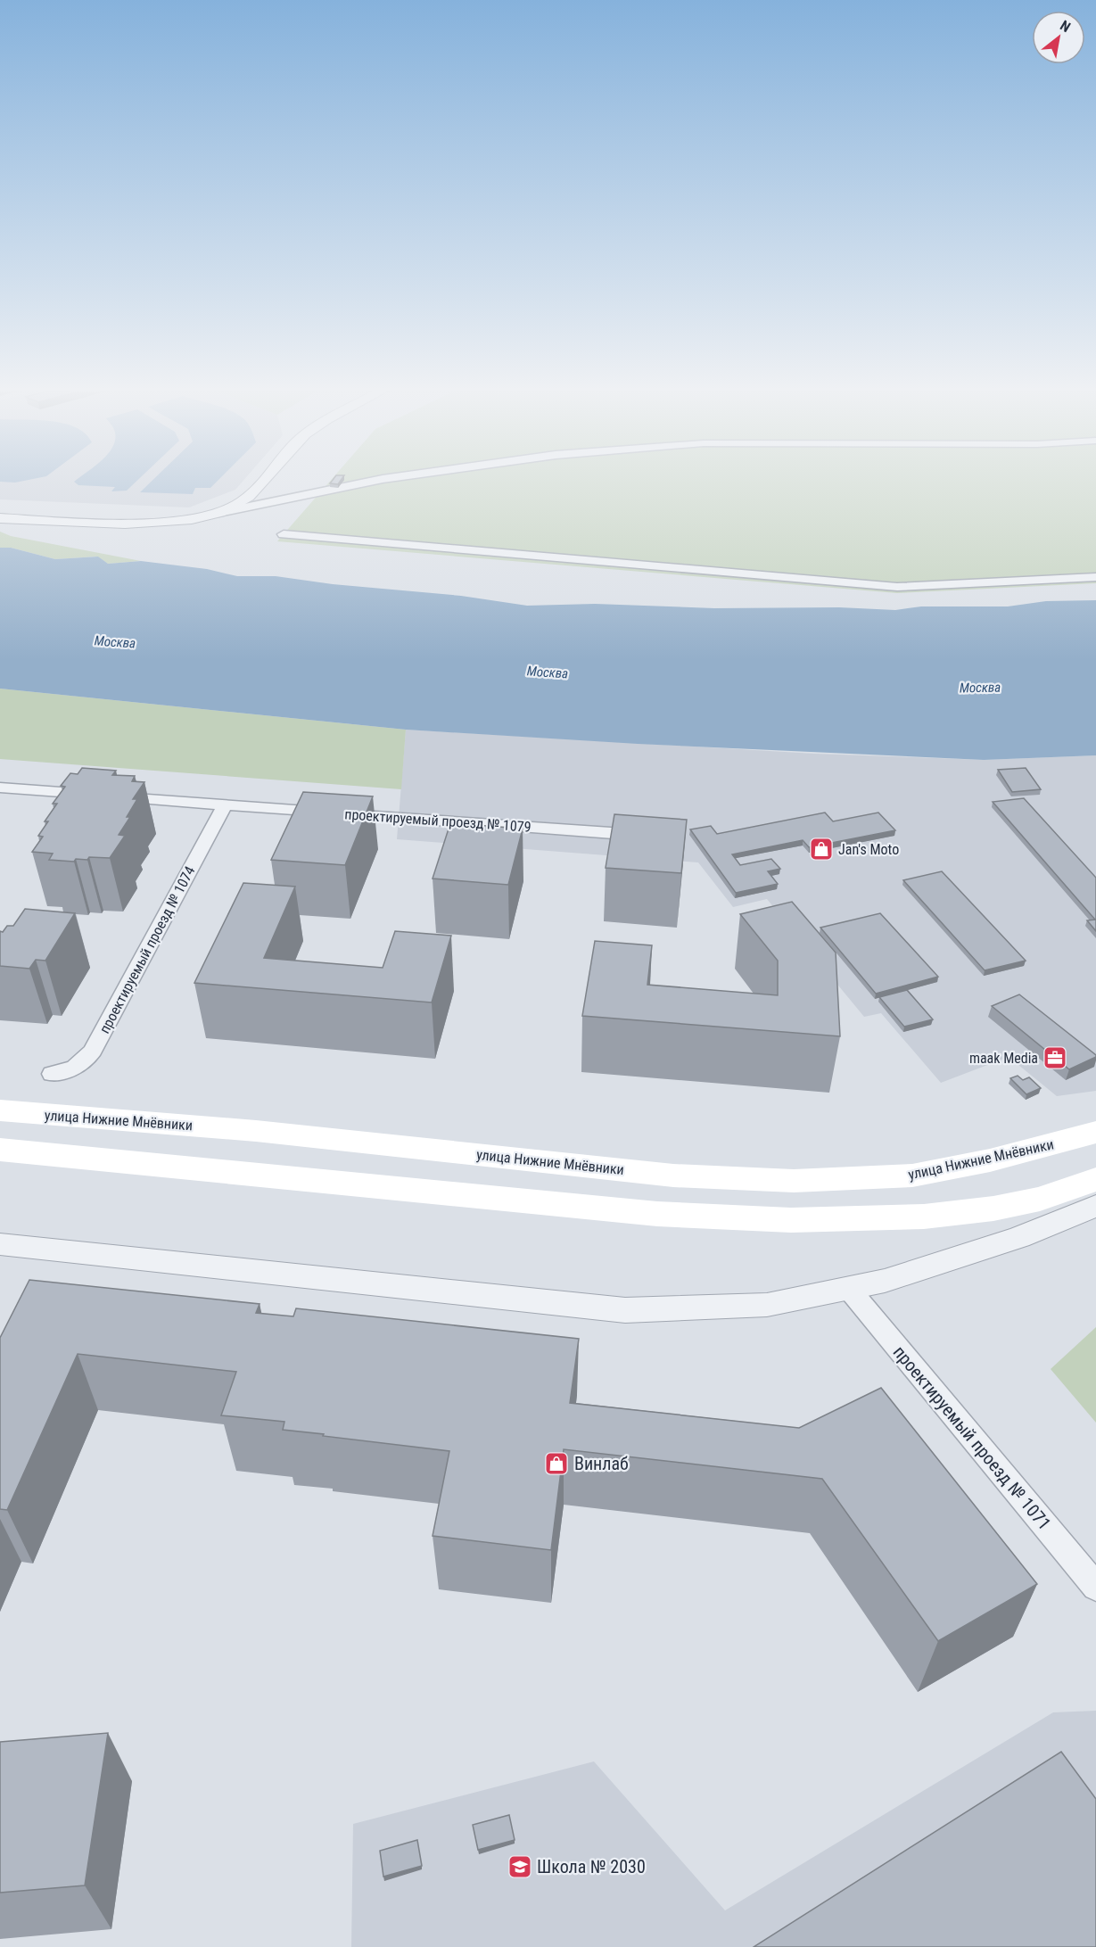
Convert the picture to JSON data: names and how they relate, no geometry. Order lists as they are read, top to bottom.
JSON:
{
  "streets": {
    "main road": ["улица Нижние Мнёвники"],
    "street": ["проектируемый проезд № 1079", "проектируемый проезд № 1074", "проектируемый проезд № 1071"]
  },
  "crossings": [
    ["проектируемый проезд № 1079", "проектируемый проезд № 1074"]
  ],
  "water": ["Москва"],
  "places": {
    "shop": ["Jan's Moto", "Винлаб"],
    "office": ["maak Media"],
    "school or university": ["Школа № 2030"]
  },
  "north": "top right"
}
